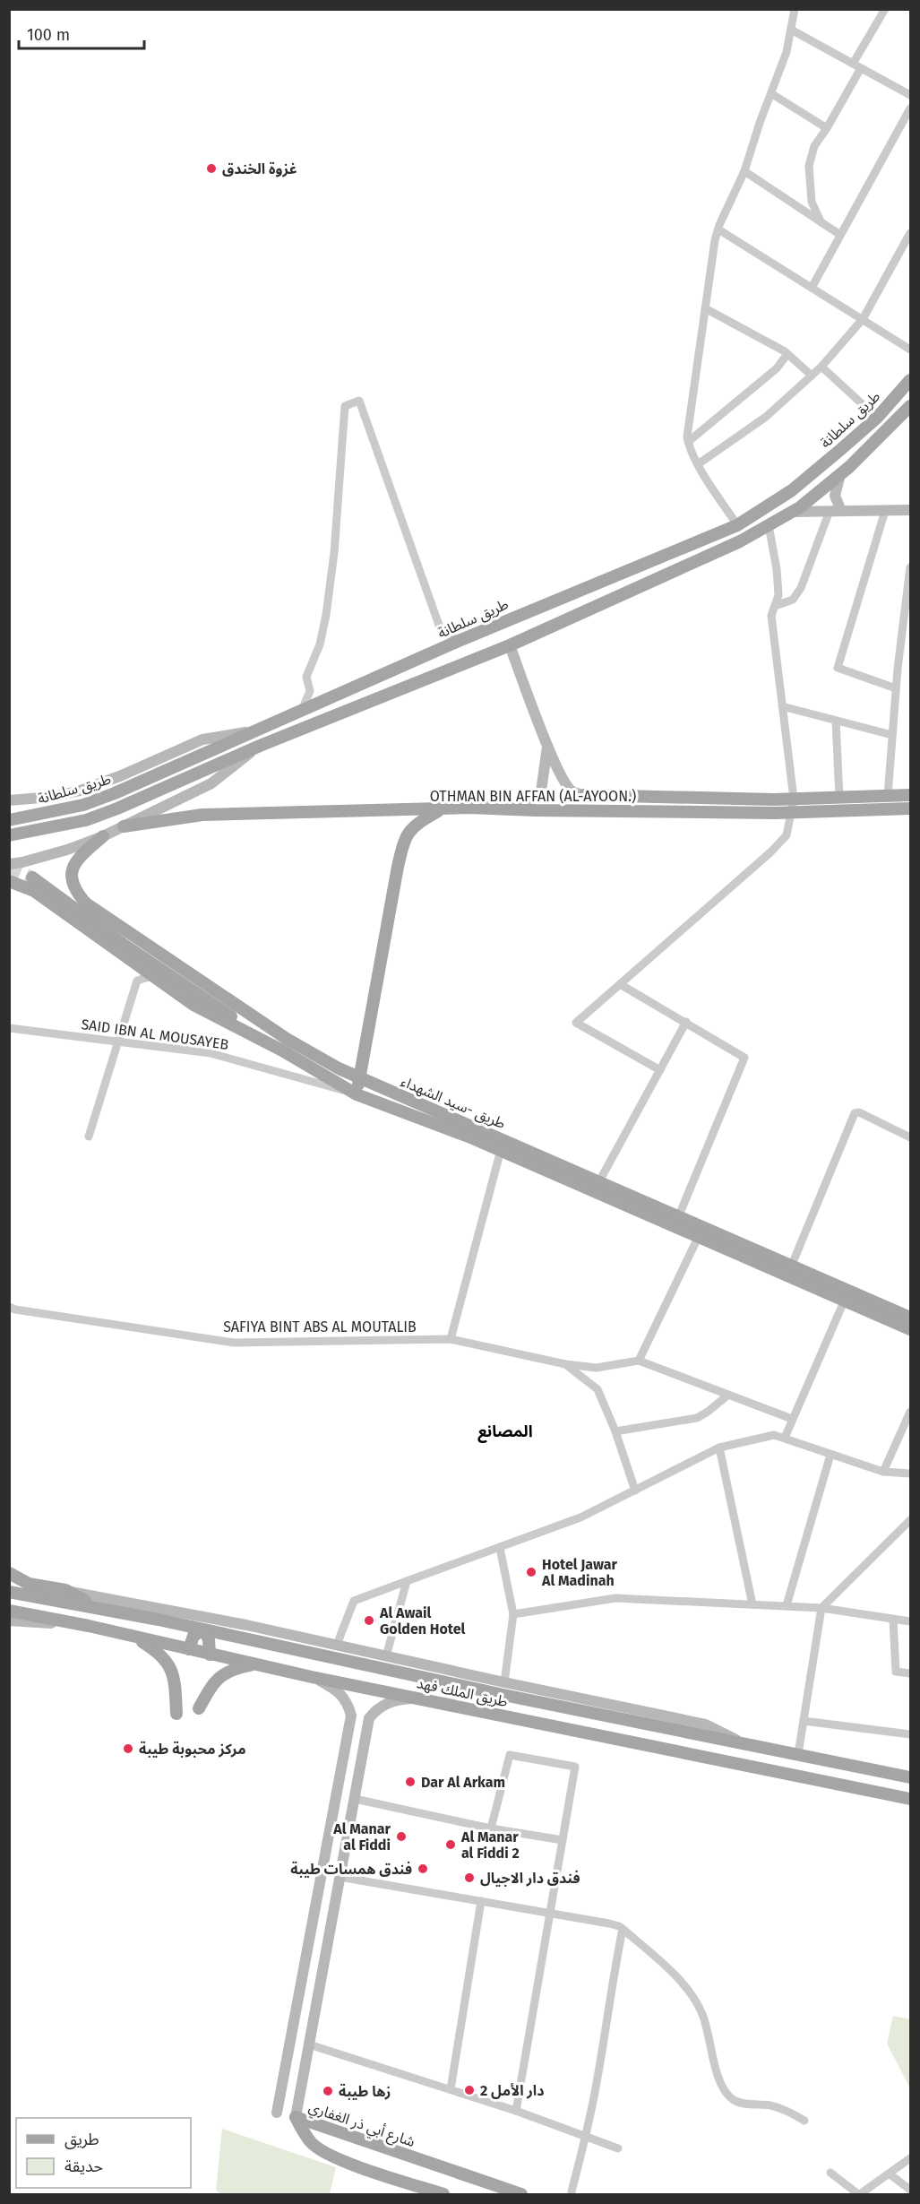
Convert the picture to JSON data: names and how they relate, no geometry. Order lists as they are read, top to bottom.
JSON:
{
  "streets": {
    "main road": [
      "طريق سلطانة",
      "OTHMAN BIN AFFAN (AL-AYOON.)",
      "طريق -سيد الشهداء",
      "طريق الملك فهد",
      "شارع أبي ذر الغفاري"
    ],
    "street": ["SAID IBN AL MOUSAYEB", "SAFIYA BINT ABS AL MOUTALIB"]
  },
  "crossings": [
    ["SAID IBN AL MOUSAYEB", "طريق -سيد الشهداء"]
  ],
  "districts": ["المصانع"],
  "places": [
    "غزوة الخندق",
    "Hotel Jawar Al Madinah",
    "Al Awail Golden Hotel",
    "مركز محبوبة طيبة",
    "Dar Al Arkam",
    "Al Manar al Fiddi",
    "Al Manar al Fiddi 2",
    "فندق همسات طيبة",
    "فندق دار الاجيال",
    "دار الأمل 2",
    "زها طيبة"
  ],
  "legend": ["طريق", "حديقة"],
  "scale_bar": "100 m"
}
